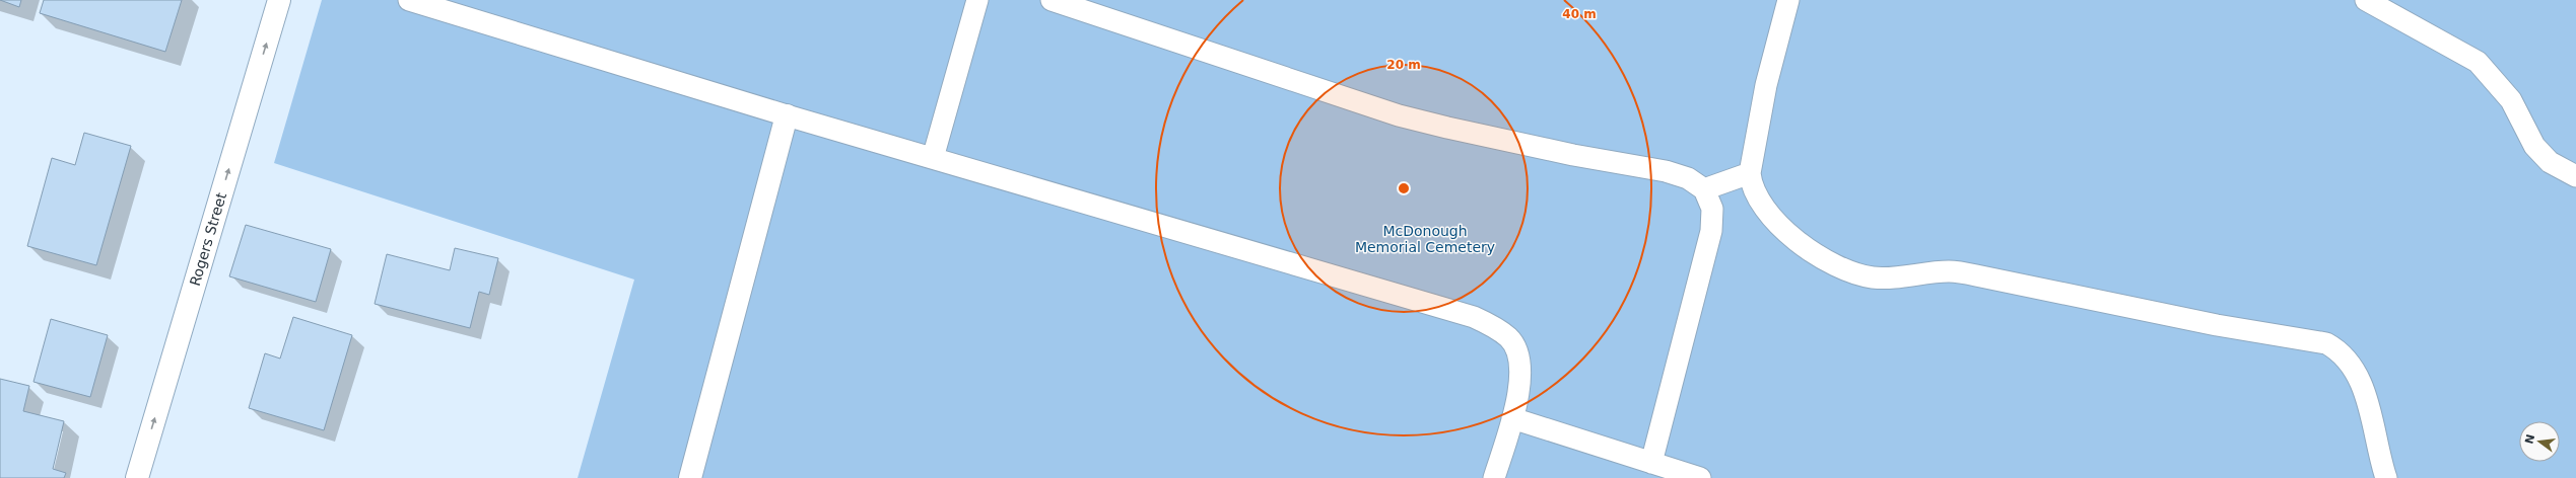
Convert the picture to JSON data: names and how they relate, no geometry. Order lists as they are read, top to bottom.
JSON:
{
  "streets": {
    "street": ["Rogers Street"]
  },
  "one_way": ["Rogers Street"],
  "parks": ["McDonough Memorial Cemetery"],
  "north": "left",
  "rings": ["40 m", "20 m"]
}
